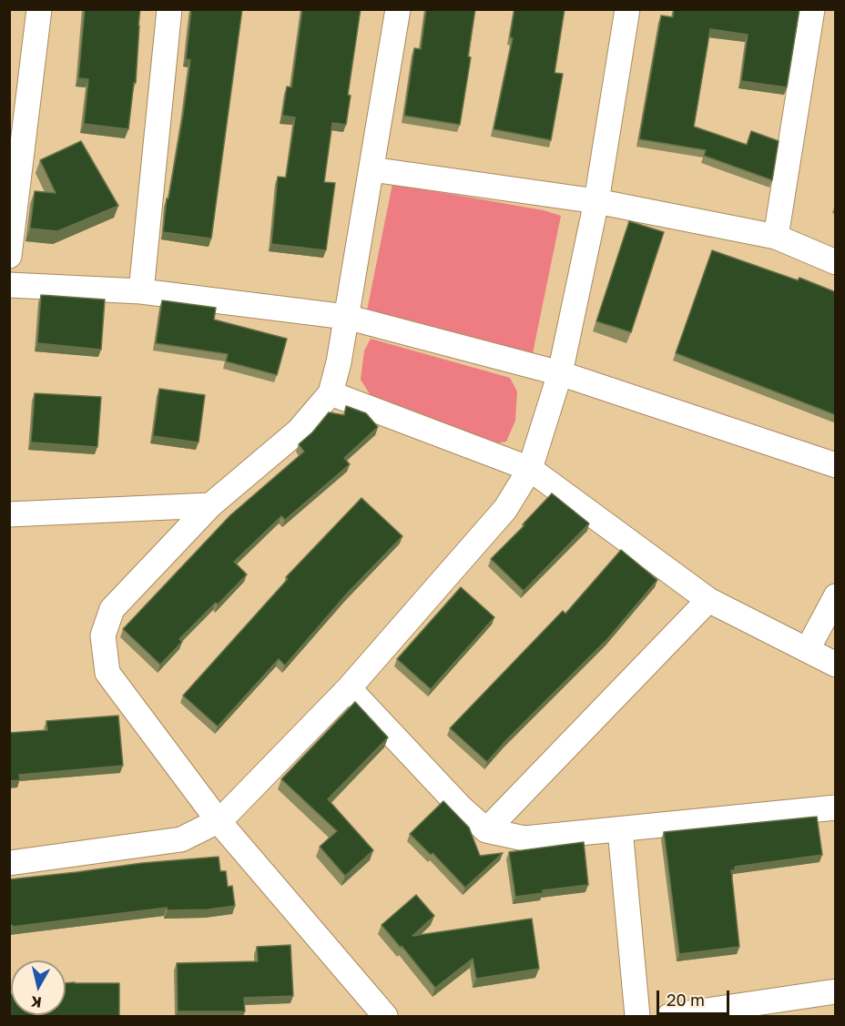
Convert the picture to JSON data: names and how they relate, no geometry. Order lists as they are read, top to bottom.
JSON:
{
  "scale_bar": "20 m",
  "north": "bottom"
}
